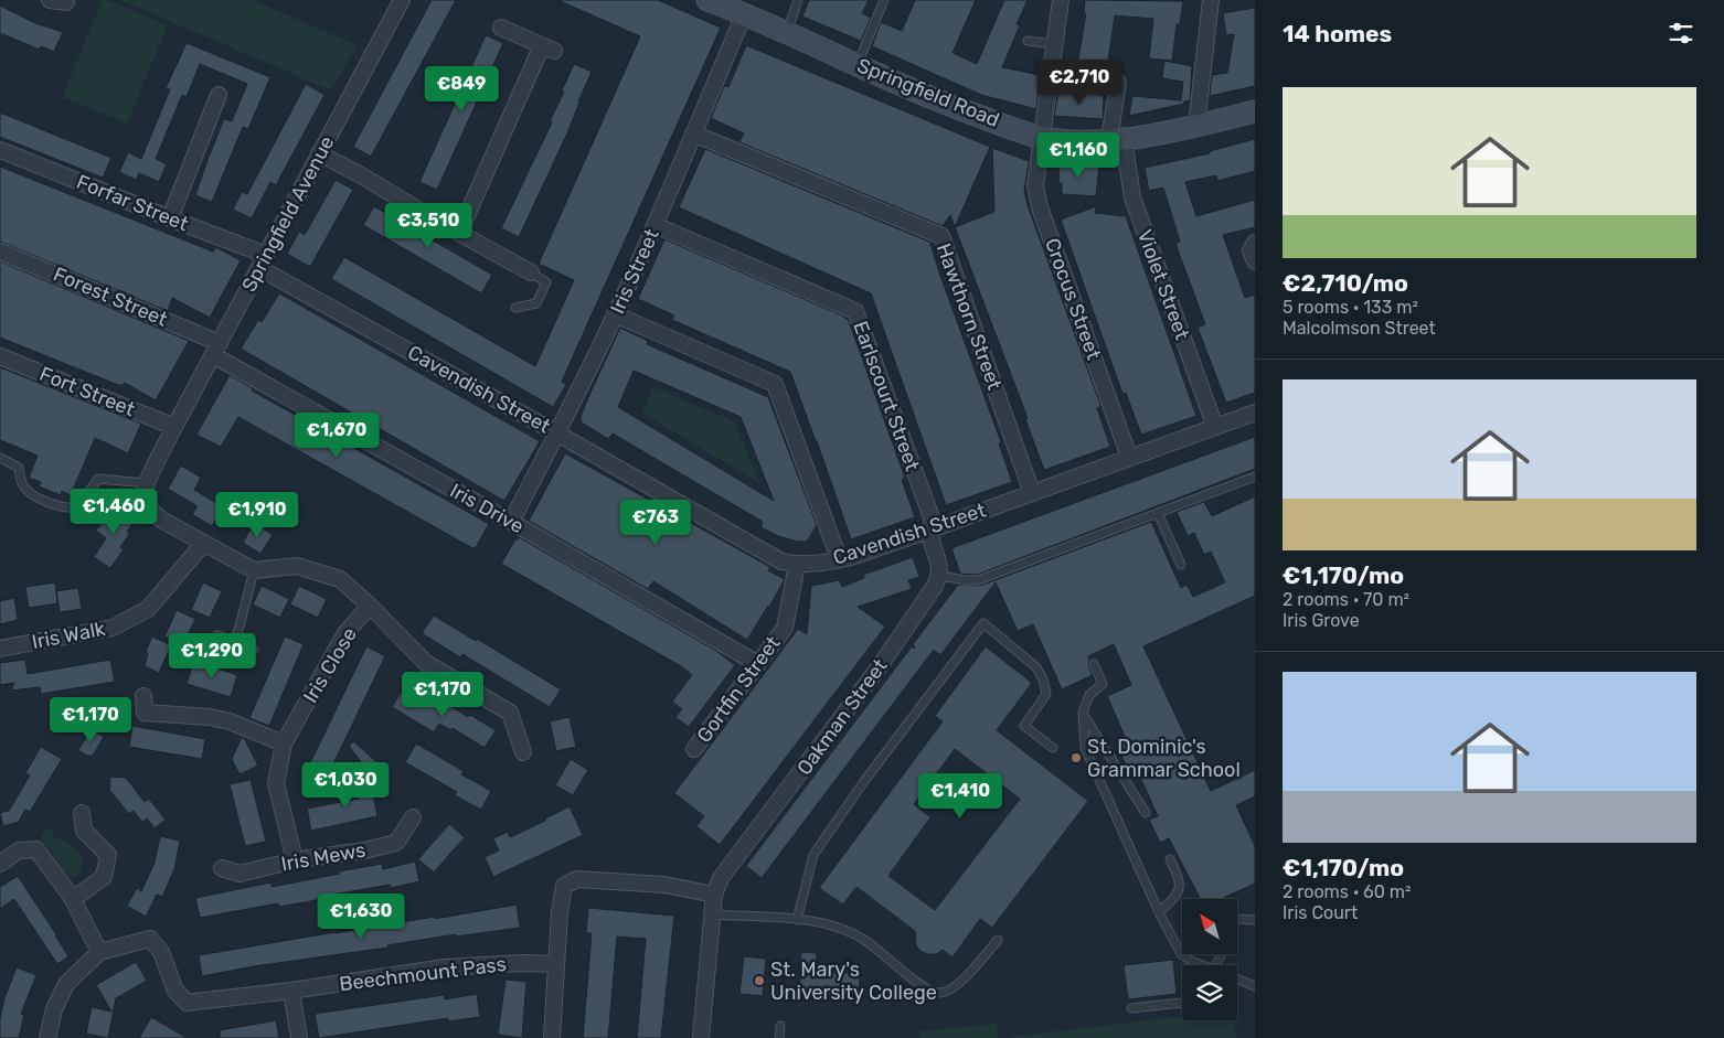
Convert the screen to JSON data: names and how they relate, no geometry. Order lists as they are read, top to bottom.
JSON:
{
  "streets": {
    "main road": ["Springfield Road"],
    "street": [
      "Forfar Street",
      "Springfield Avenue",
      "Iris Street",
      "Violet Street",
      "Forest Street",
      "Crocus Street",
      "Hawthorn Street",
      "Cavendish Street",
      "Fort Street",
      "Earlscourt Street",
      "Iris Drive",
      "Iris Walk",
      "Iris Close",
      "Gortfin Street",
      "Oakman Street",
      "Iris Mews",
      "Beechmount Pass"
    ]
  },
  "crossings": [
    ["Springfield Road", "Iris Street"],
    ["Springfield Road", "Violet Street"],
    ["Springfield Road", "Crocus Street"],
    ["Forfar Street", "Springfield Avenue"],
    ["Forfar Street", "Cavendish Street"],
    ["Springfield Avenue", "Forest Street"],
    ["Springfield Avenue", "Cavendish Street"],
    ["Springfield Avenue", "Fort Street"],
    ["Springfield Avenue", "Iris Drive"],
    ["Iris Street", "Hawthorn Street"],
    ["Iris Street", "Cavendish Street"],
    ["Iris Street", "Earlscourt Street"],
    ["Iris Street", "Iris Drive"],
    ["Violet Street", "Cavendish Street"],
    ["Forest Street", "Iris Drive"],
    ["Crocus Street", "Cavendish Street"],
    ["Hawthorn Street", "Cavendish Street"],
    ["Cavendish Street", "Earlscourt Street"],
    ["Cavendish Street", "Gortfin Street"],
    ["Iris Drive", "Gortfin Street"],
    ["Iris Close", "Iris Mews"]
  ],
  "places": ["St. Dominic's Grammar School", "St. Mary's University College"],
  "north": "top left",
  "page": {
    "heading": "14 homes",
    "price": [
      "€2,710",
      "€849",
      "€1,160",
      "€3,510",
      "€1,670",
      "€1,460",
      "€1,910",
      "€763",
      "€1,290",
      "€1,170",
      "€1,170",
      "€1,030",
      "€1,410",
      "€1,630"
    ],
    "list": [
      {
        "name": "€2,710/mo",
        "note": "5 rooms · 133 m² · Malcolmson Street"
      },
      {
        "name": "€1,170/mo",
        "note": "2 rooms · 70 m² · Iris Grove"
      },
      {
        "name": "€1,170/mo",
        "note": "2 rooms · 60 m² · Iris Court"
      }
    ]
  }
}
